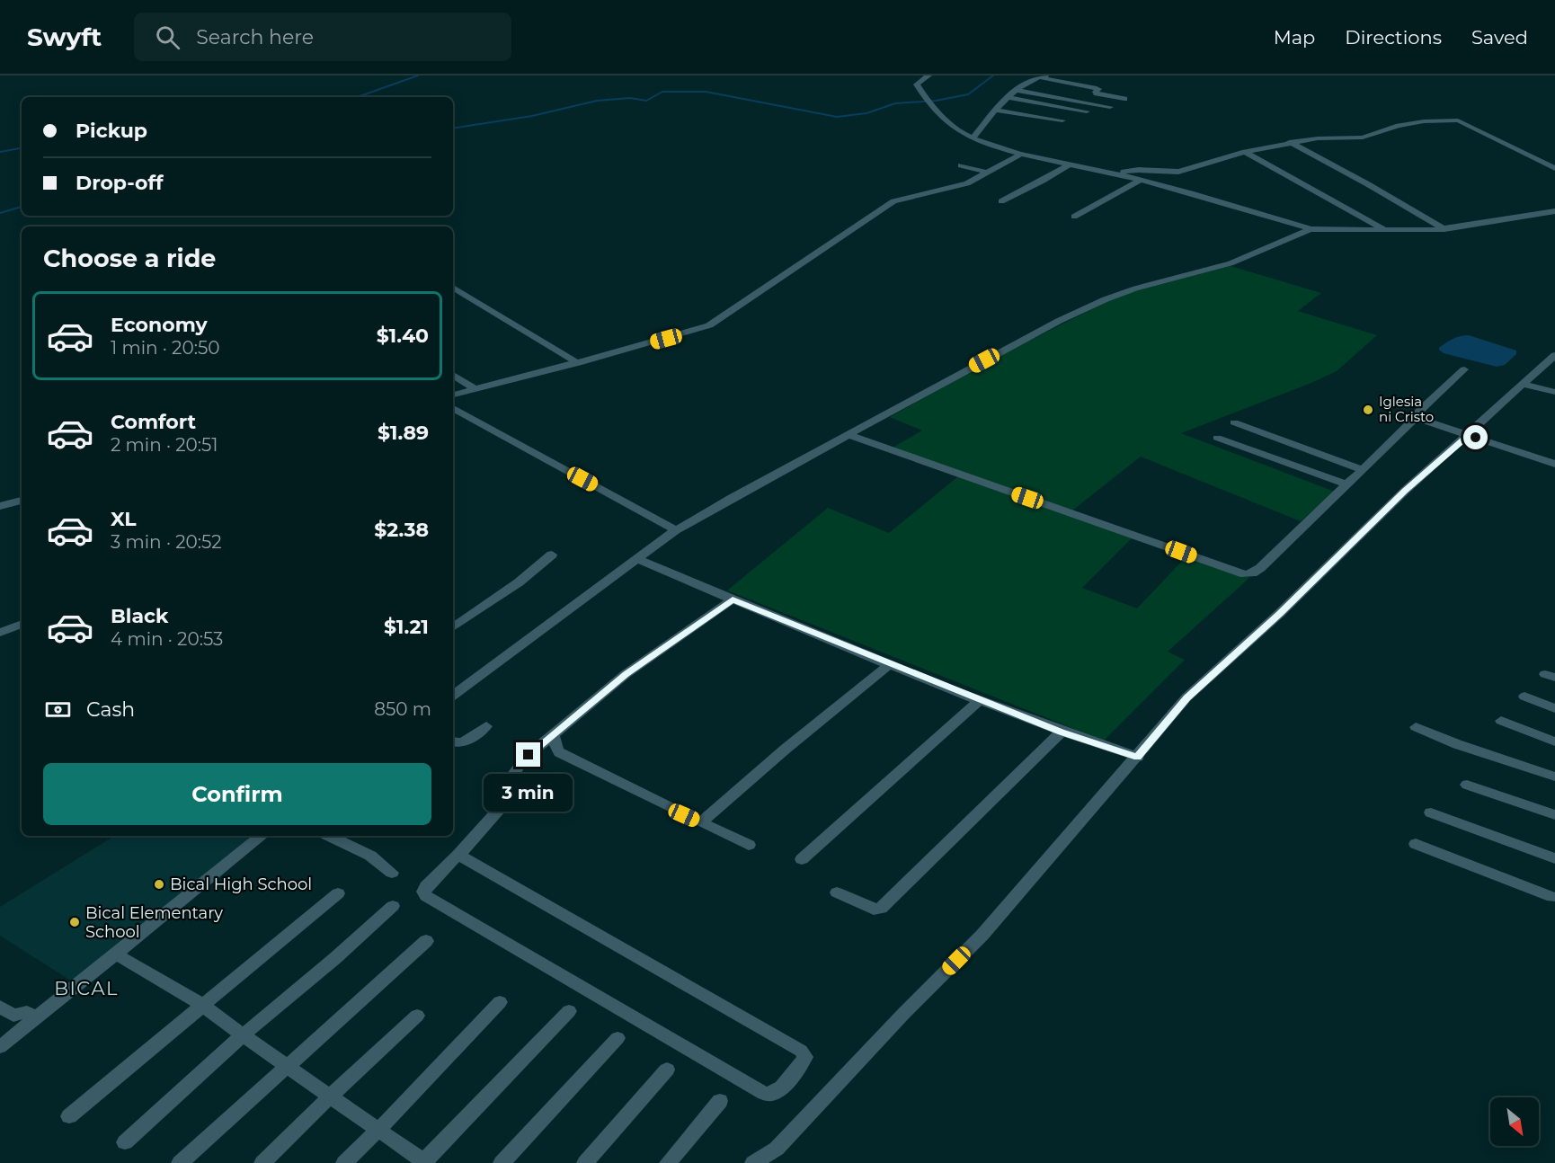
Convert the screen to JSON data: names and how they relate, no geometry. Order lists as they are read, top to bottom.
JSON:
{
  "districts": ["BICAL"],
  "places": ["Iglesia ni Cristo", "Bical High School", "Bical Elementary School"],
  "north": "bottom right",
  "page": {
    "header": "Swyft",
    "search": "Search here",
    "nav": ["Map", "Directions", "Saved"],
    "banner": ["Pickup", "Drop-off"],
    "heading": "Choose a ride",
    "list": [
      {
        "name": "Economy",
        "note": "1 min · 20:50",
        "value": "$1.40"
      },
      {
        "name": "Comfort",
        "note": "2 min · 20:51",
        "value": "$1.89"
      },
      {
        "name": "XL",
        "note": "3 min · 20:52",
        "value": "$2.38"
      },
      {
        "name": "Black",
        "note": "4 min · 20:53",
        "value": "$1.21"
      }
    ],
    "pay": ["Cash", "850 m"],
    "buttons": "Confirm",
    "bubble": "3 min"
  }
}
